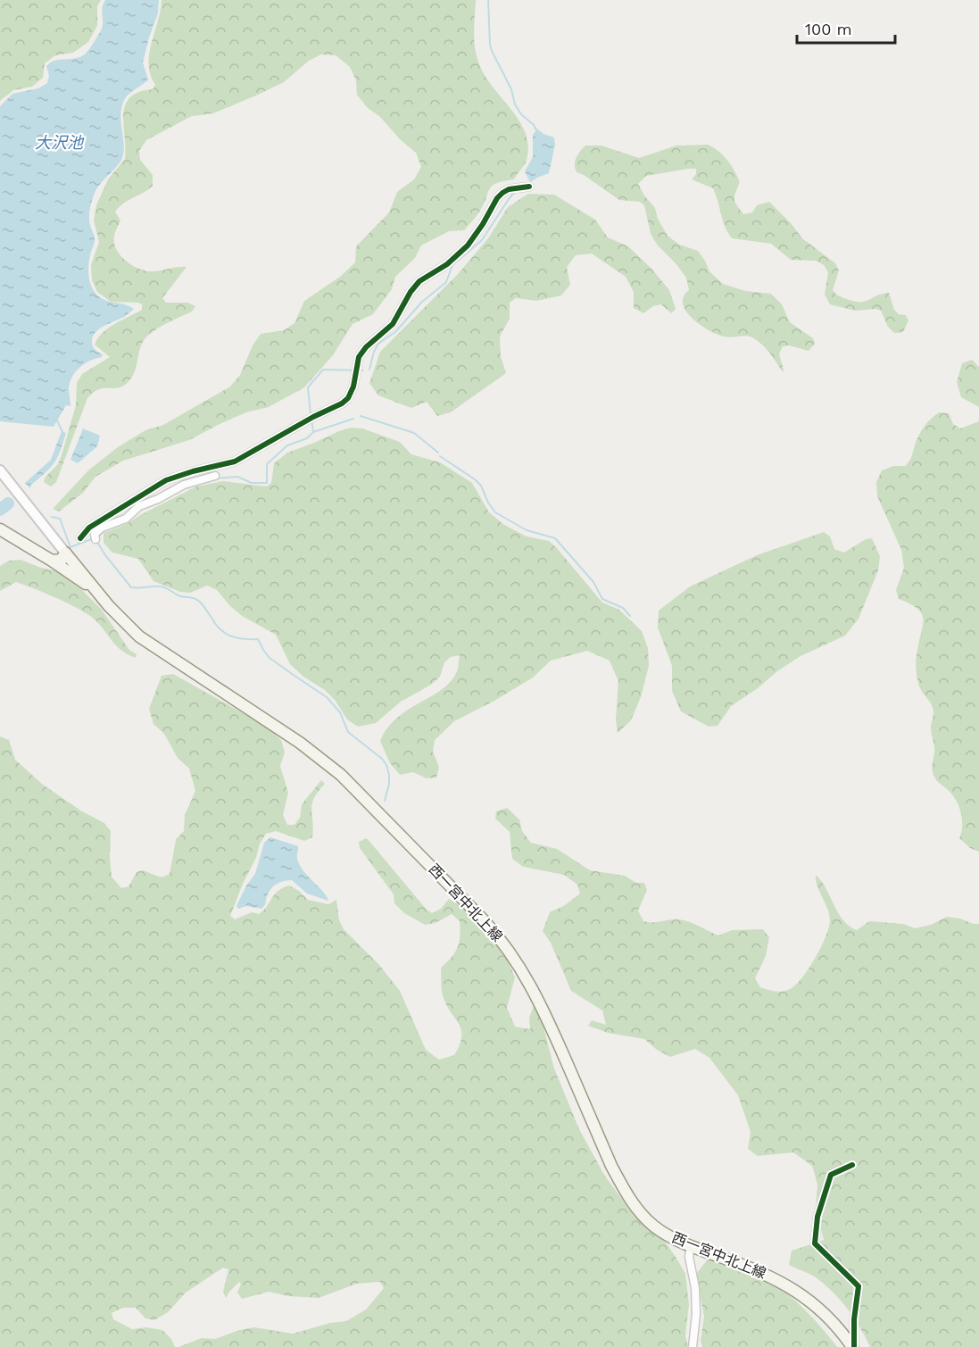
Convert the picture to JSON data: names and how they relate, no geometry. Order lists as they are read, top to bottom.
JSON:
{
  "streets": {
    "main road": ["西一宮中北上線"]
  },
  "water": ["大沢池"],
  "scale_bar": "100 m"
}
